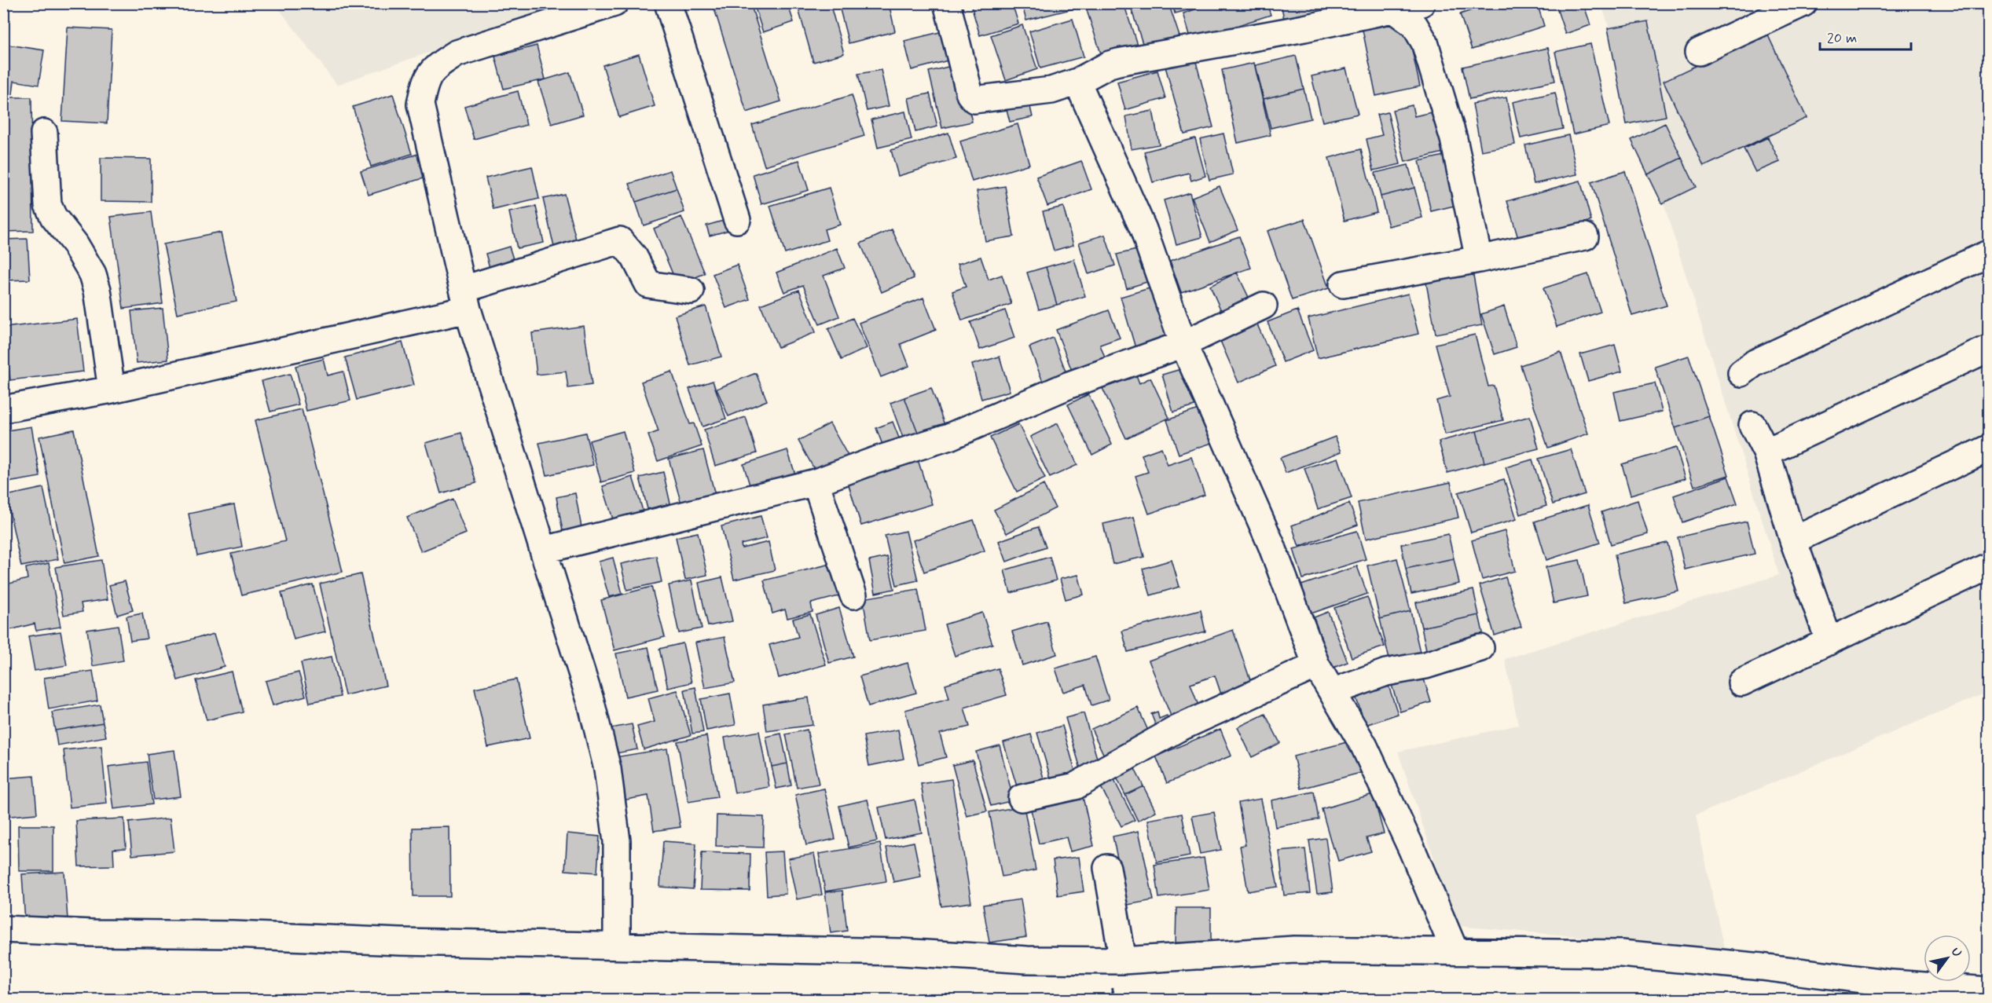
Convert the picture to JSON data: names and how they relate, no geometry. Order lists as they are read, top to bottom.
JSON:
{
  "scale_bar": "20 m",
  "north": "top right"
}
